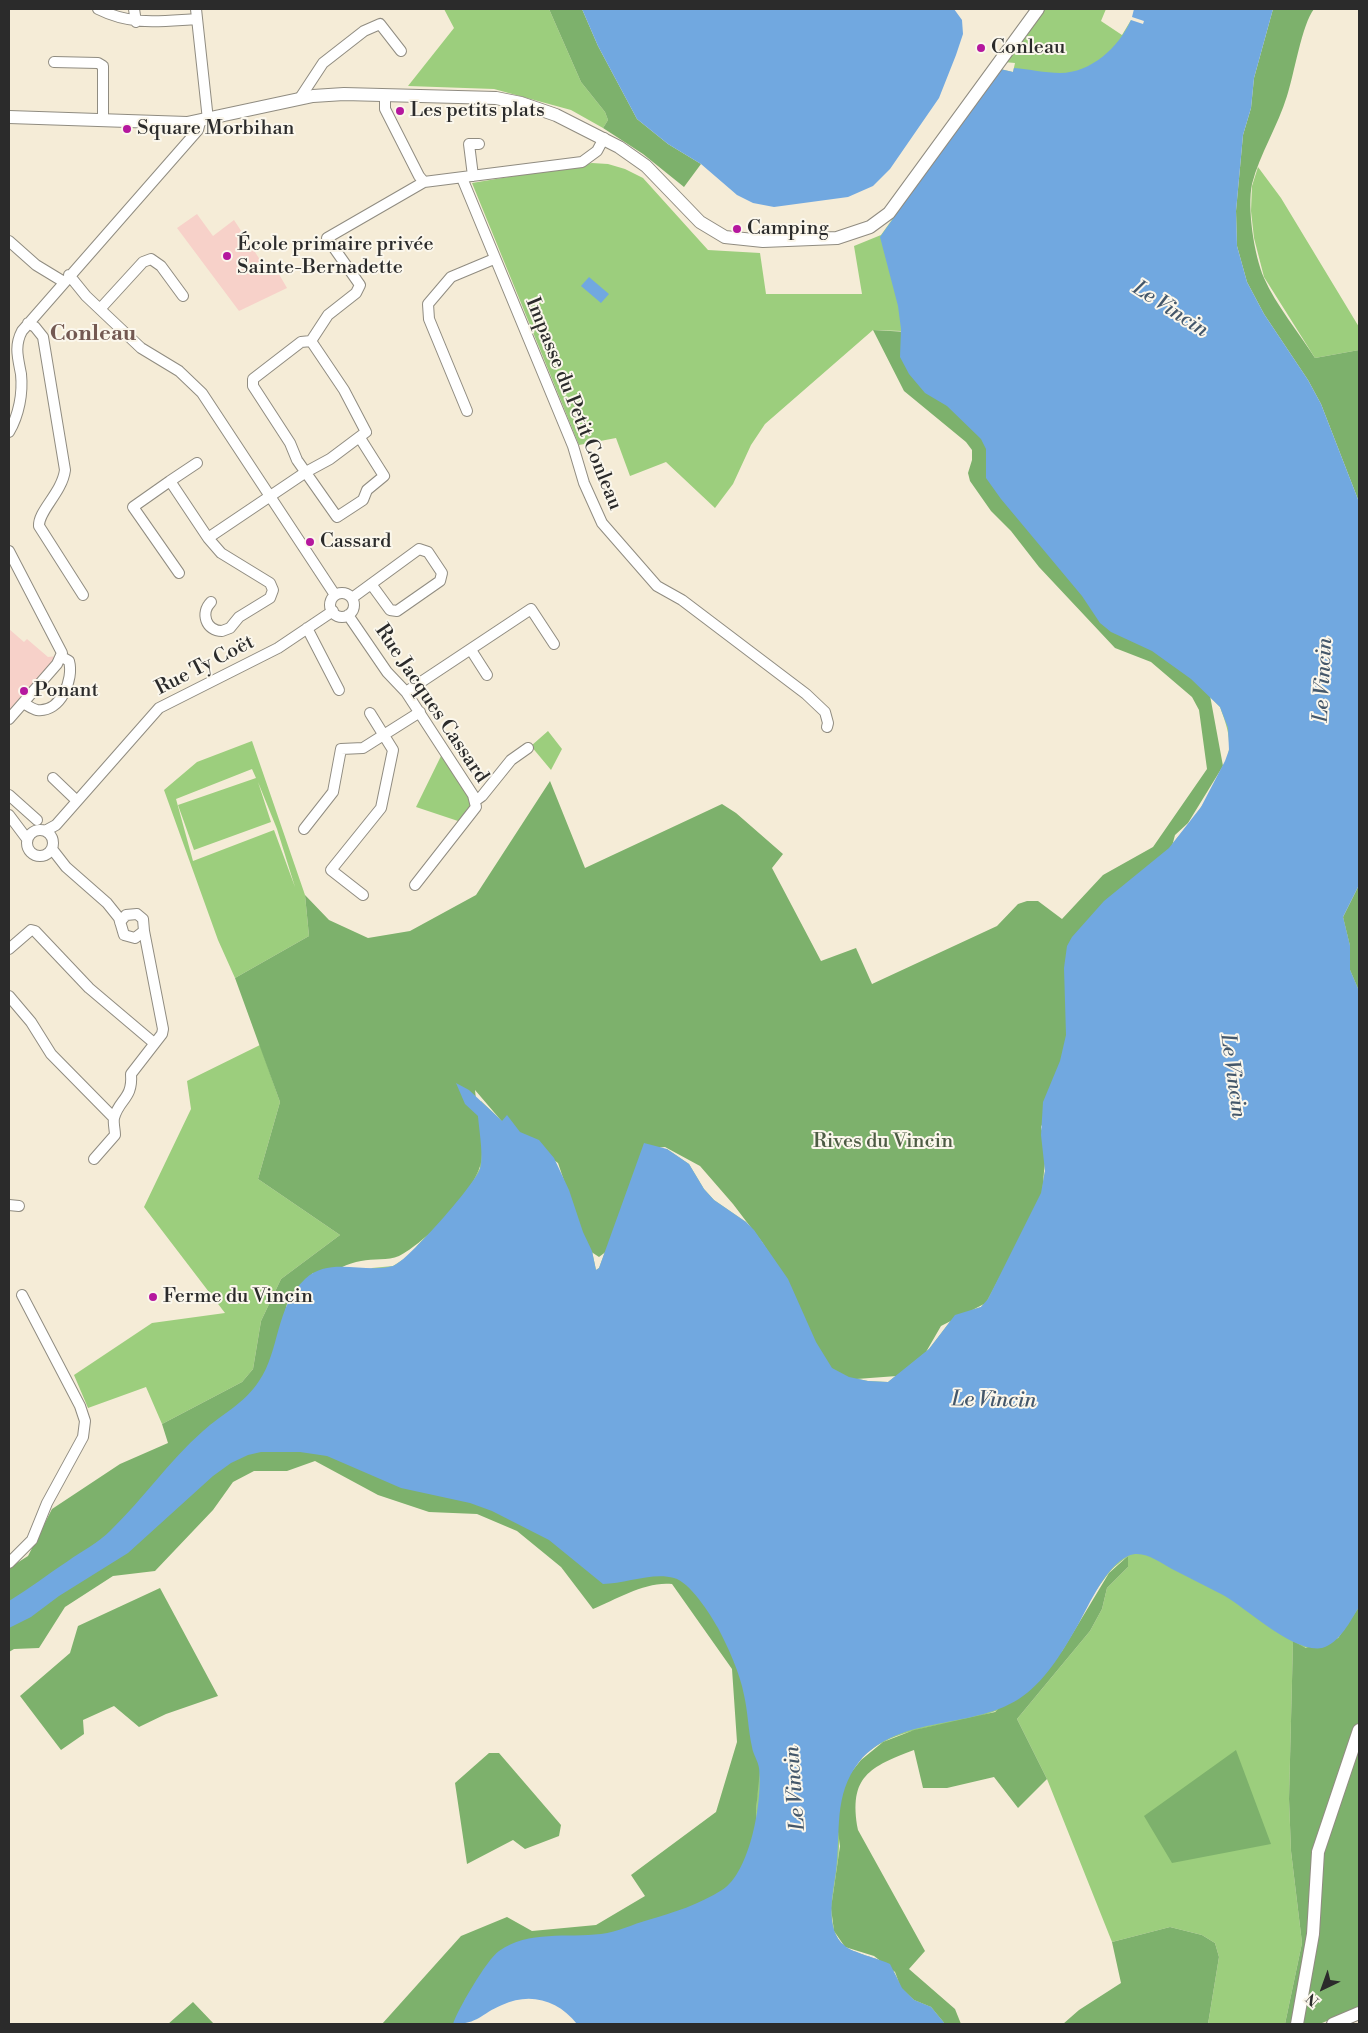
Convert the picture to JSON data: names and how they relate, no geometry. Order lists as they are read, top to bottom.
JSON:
{
  "streets": {
    "street": ["Impasse du Petit Conleau", "Rue Ty Coët", "Rue Jacques Cassard"]
  },
  "crossings": [
    ["Rue Ty Coët", "Rue Jacques Cassard"]
  ],
  "districts": ["Conleau"],
  "water": ["Le Vincin"],
  "parks": ["Rives du Vincin"],
  "places": [
    "Conleau",
    "Les petits plats",
    "Square Morbihan",
    "Camping",
    "École primaire privée Sainte-Bernadette",
    "Cassard",
    "Ponant",
    "Ferme du Vincin"
  ],
  "north": "bottom left"
}
